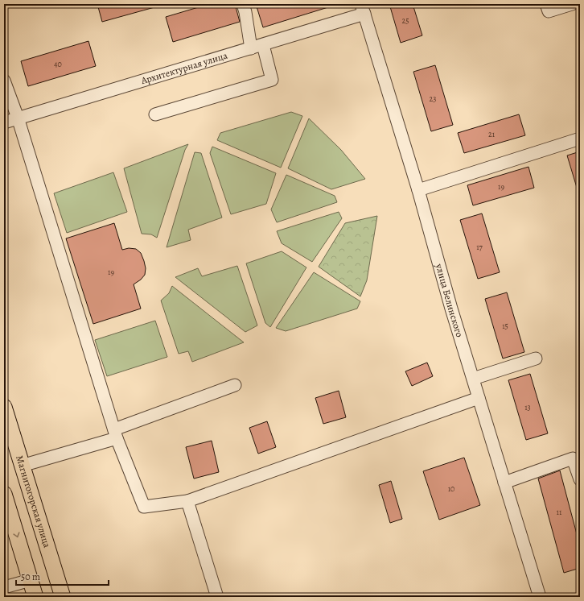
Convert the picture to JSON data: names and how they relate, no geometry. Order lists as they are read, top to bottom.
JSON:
{
  "streets": {
    "main road": ["Магнитогорская улица"],
    "street": ["Архитектурная улица", "улица Белинского"]
  },
  "crossings": [
    ["Архитектурная улица", "улица Белинского"]
  ],
  "house_numbers": [
    "25",
    "40",
    "23",
    "21",
    "19",
    "17",
    "19",
    "15",
    "13",
    "10",
    "11"
  ],
  "scale_bar": "50 m"
}
